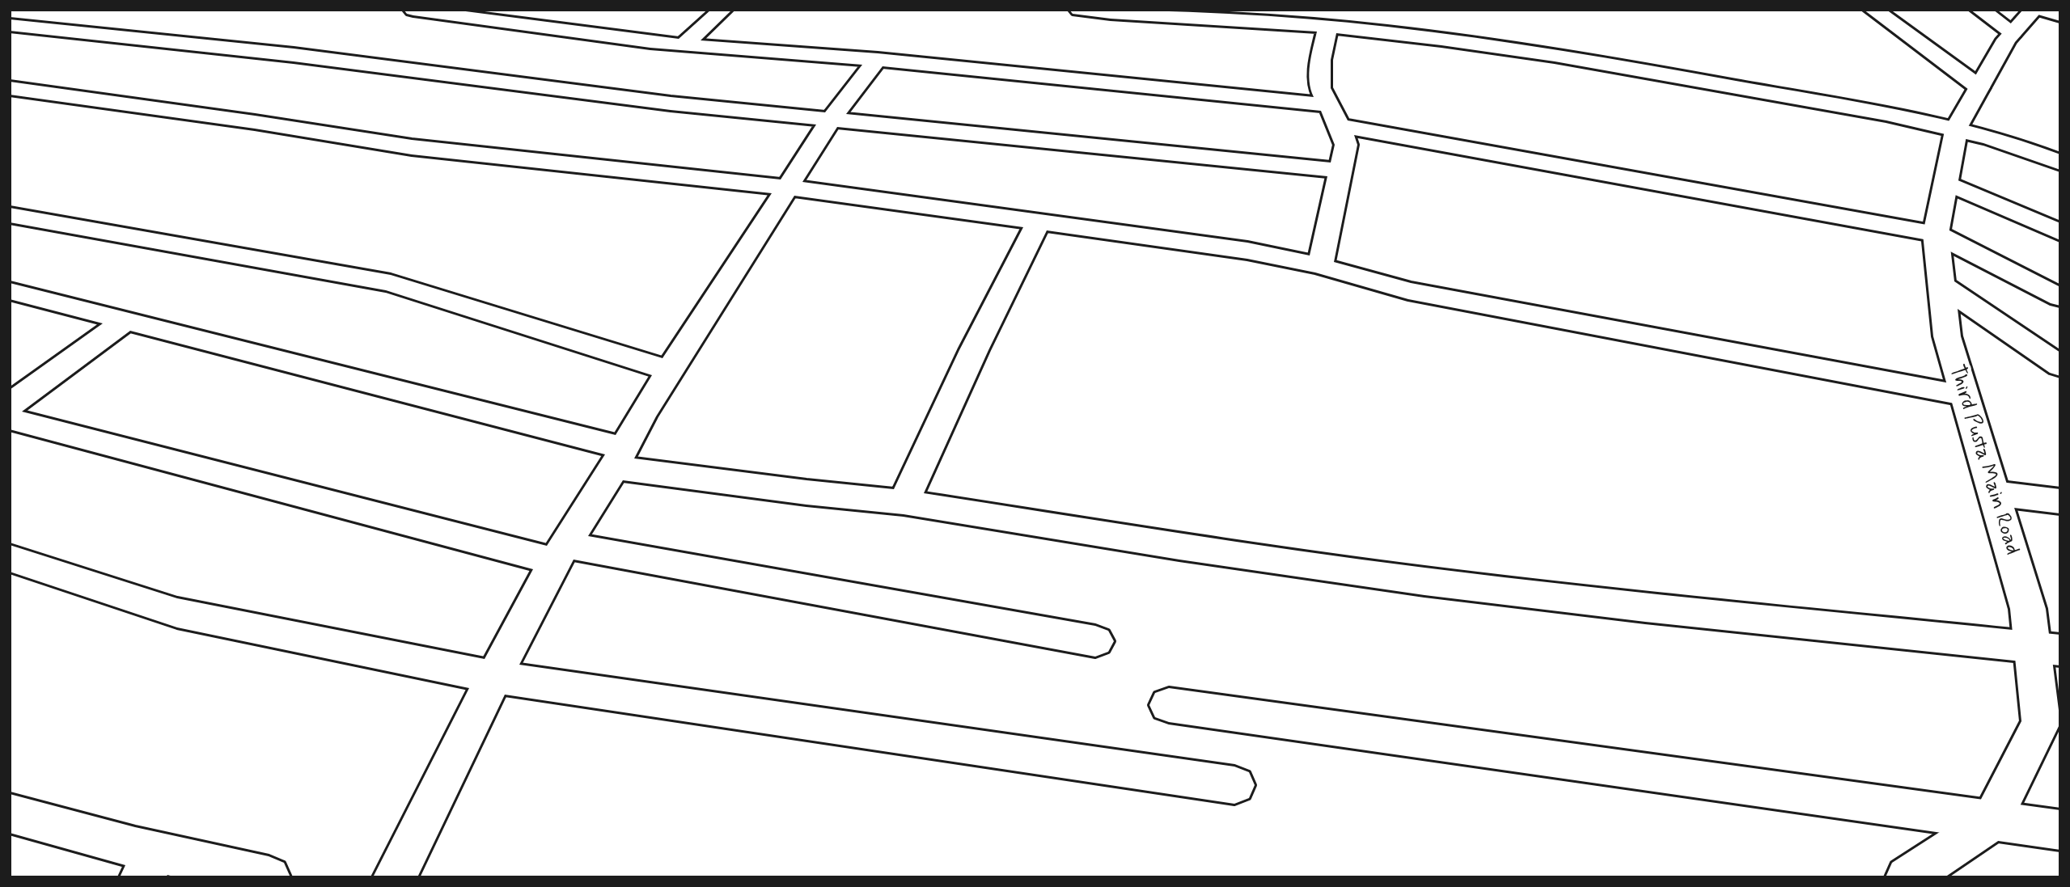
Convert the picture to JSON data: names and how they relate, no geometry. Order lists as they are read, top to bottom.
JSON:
{
  "streets": {
    "street": ["Third Pusta Main Road"]
  }
}
